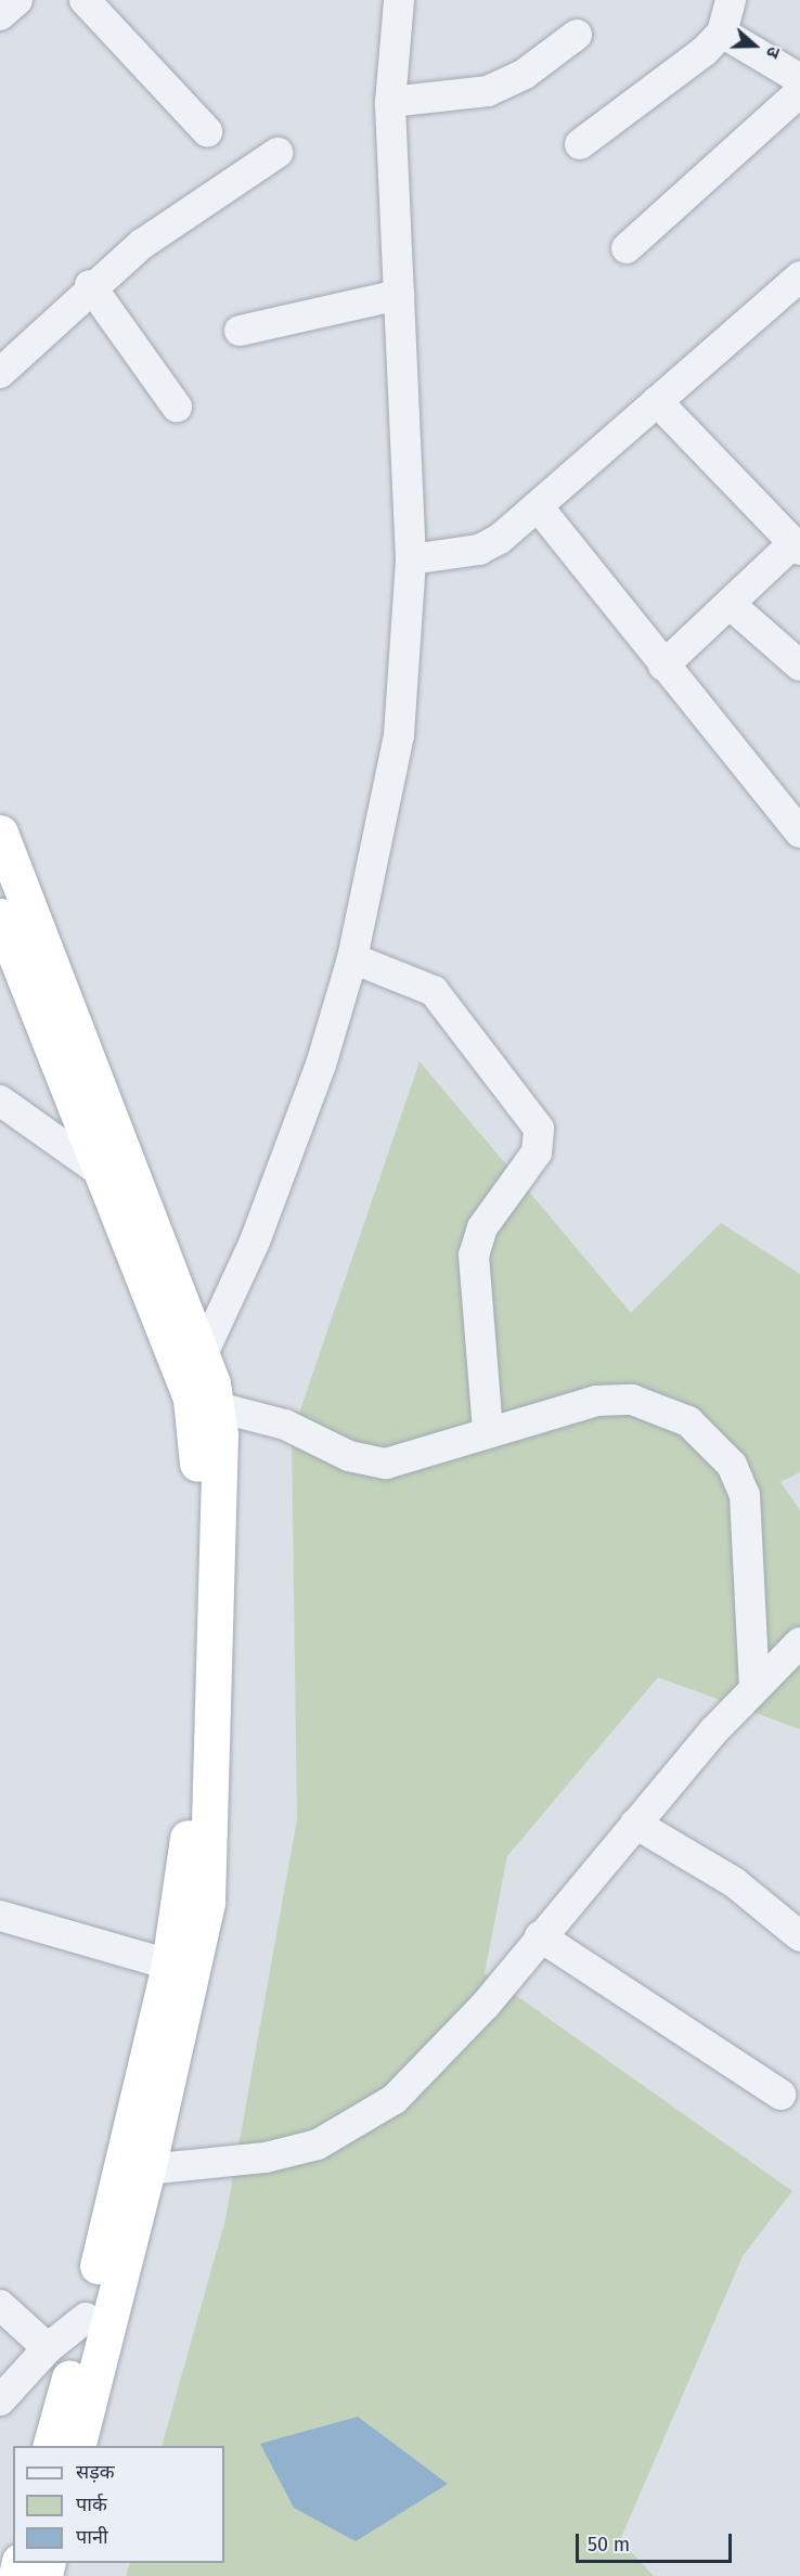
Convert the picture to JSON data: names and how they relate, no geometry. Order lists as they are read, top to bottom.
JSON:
{
  "legend": ["सड़क", "पार्क", "पानी"],
  "scale_bar": "50 m",
  "north": "right"
}
